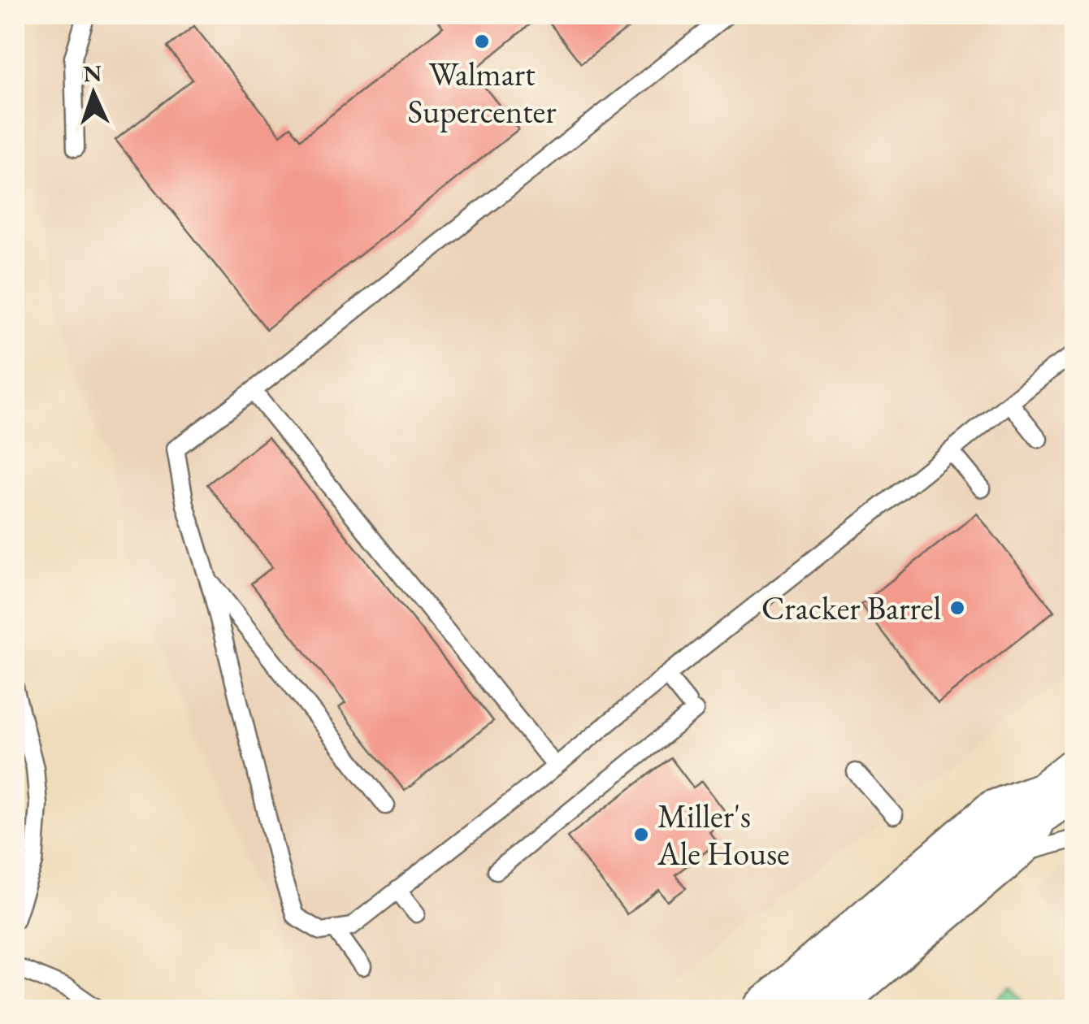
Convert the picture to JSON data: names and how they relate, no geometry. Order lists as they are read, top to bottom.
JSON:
{
  "places": ["Walmart Supercenter", "Cracker Barrel", "Miller's Ale House"],
  "north": "top"
}
